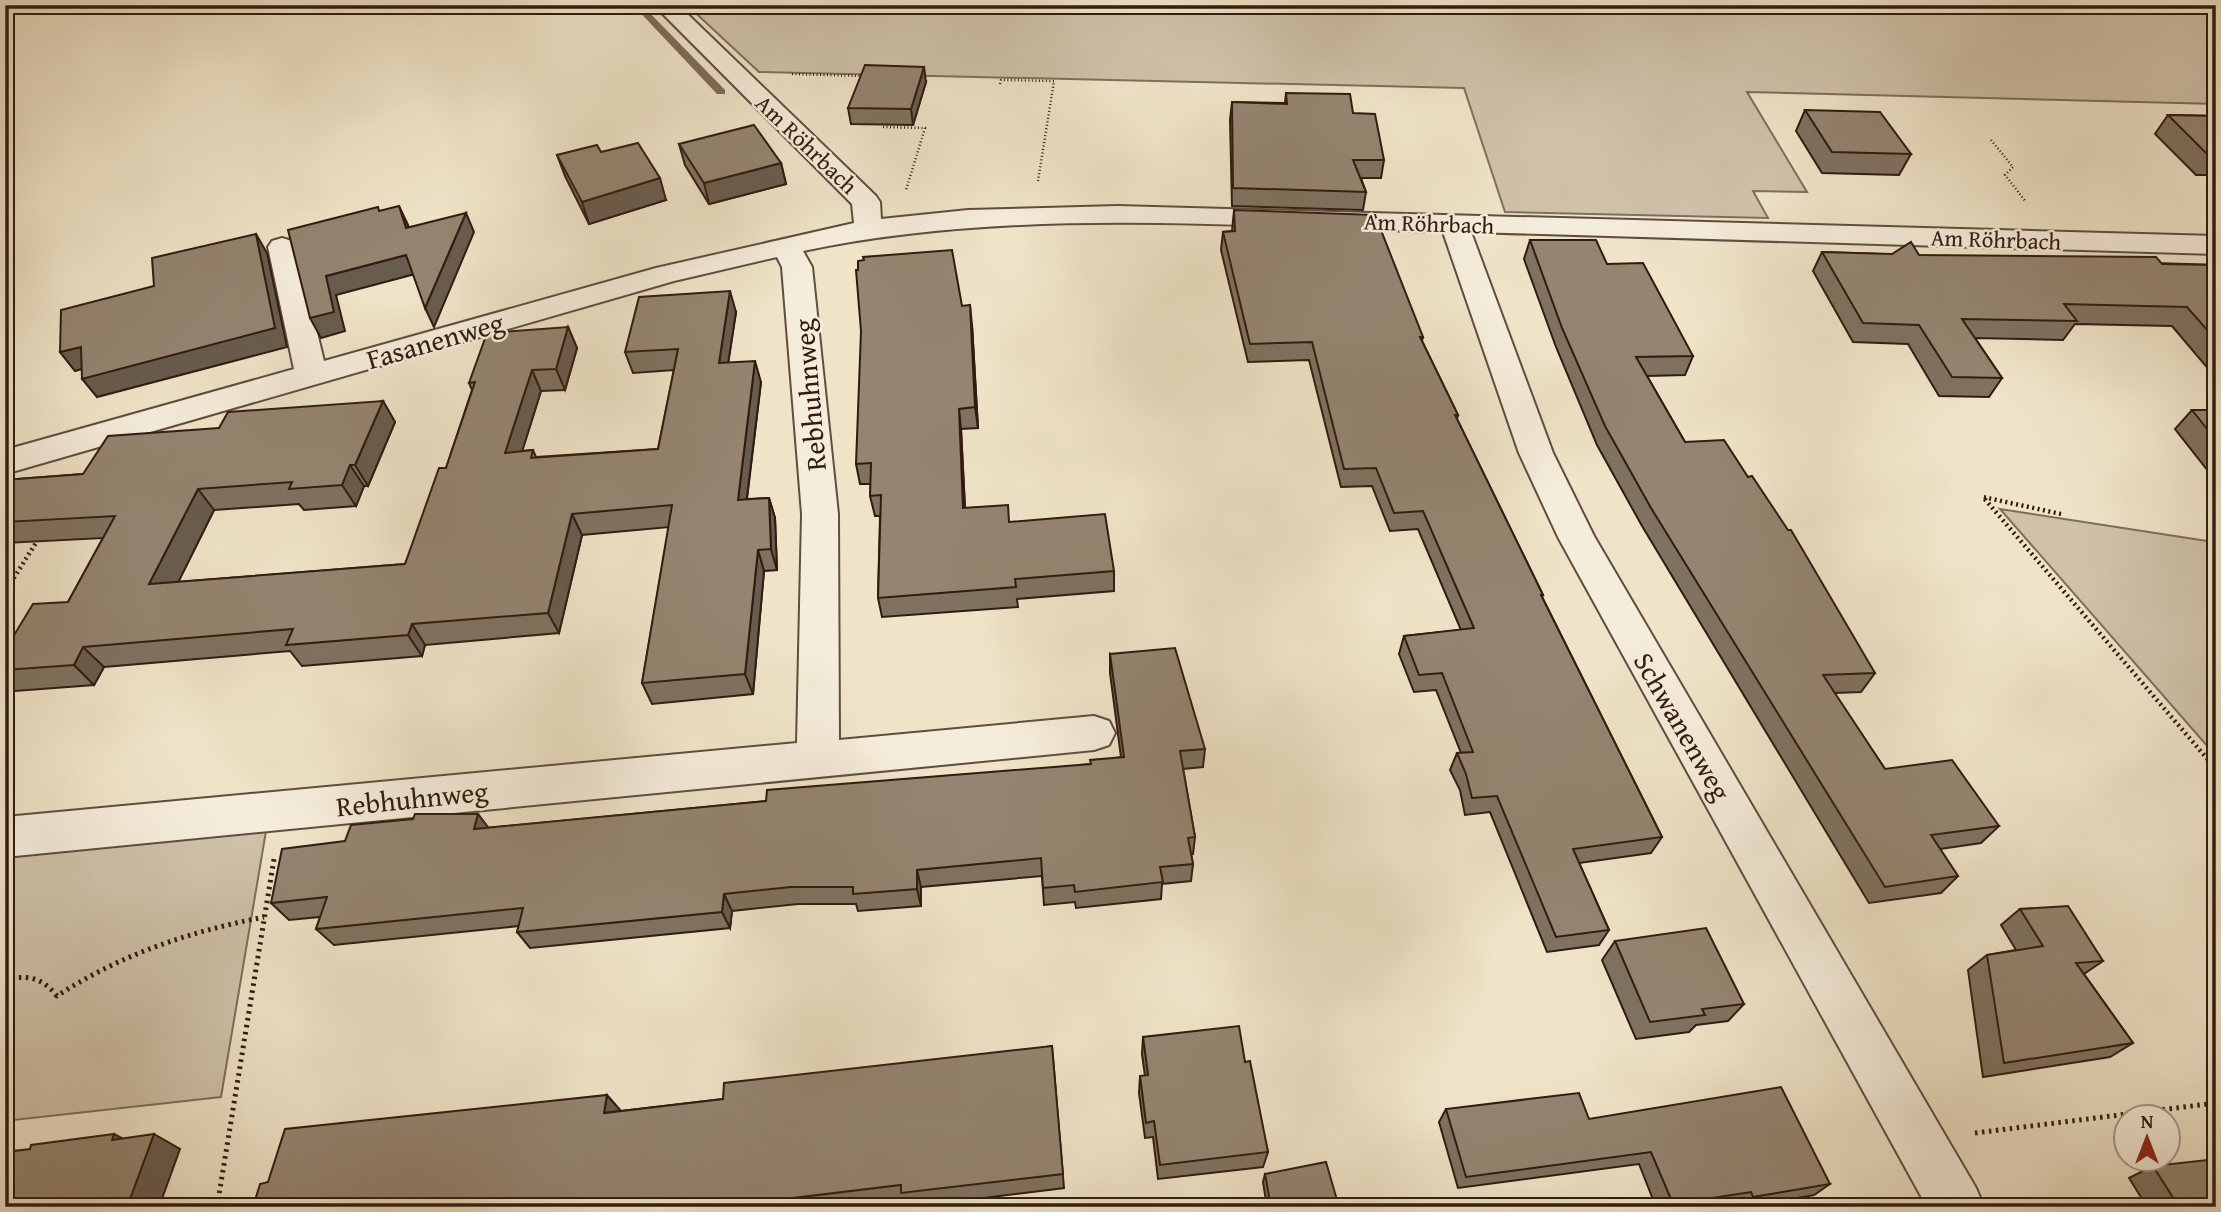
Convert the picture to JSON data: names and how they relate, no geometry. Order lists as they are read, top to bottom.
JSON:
{
  "streets": {
    "street": [
      "Am Röhrbach",
      "Fasanenweg",
      "Rebhuhnweg",
      "Schwanenweg"
    ]
  },
  "crossings": [
    ["Am Röhrbach", "Fasanenweg"],
    ["Am Röhrbach", "Schwanenweg"],
    ["Fasanenweg", "Rebhuhnweg"]
  ],
  "north": "top"
}
